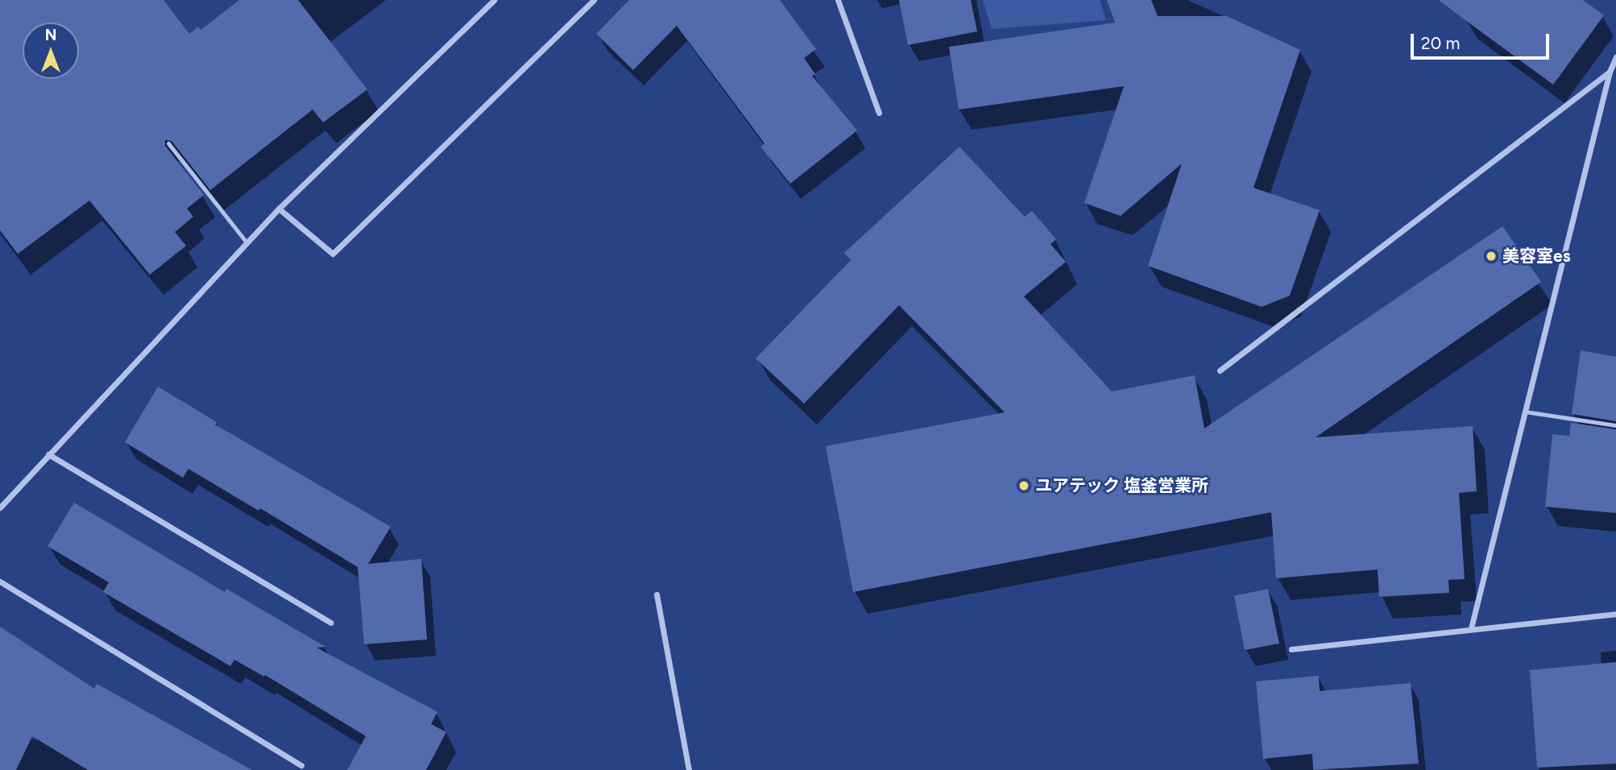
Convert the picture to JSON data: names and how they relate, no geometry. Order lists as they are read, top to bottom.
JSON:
{
  "places": ["美容室es", "ユアテック 塩釜営業所"],
  "scale_bar": "20 m",
  "north": "top"
}
